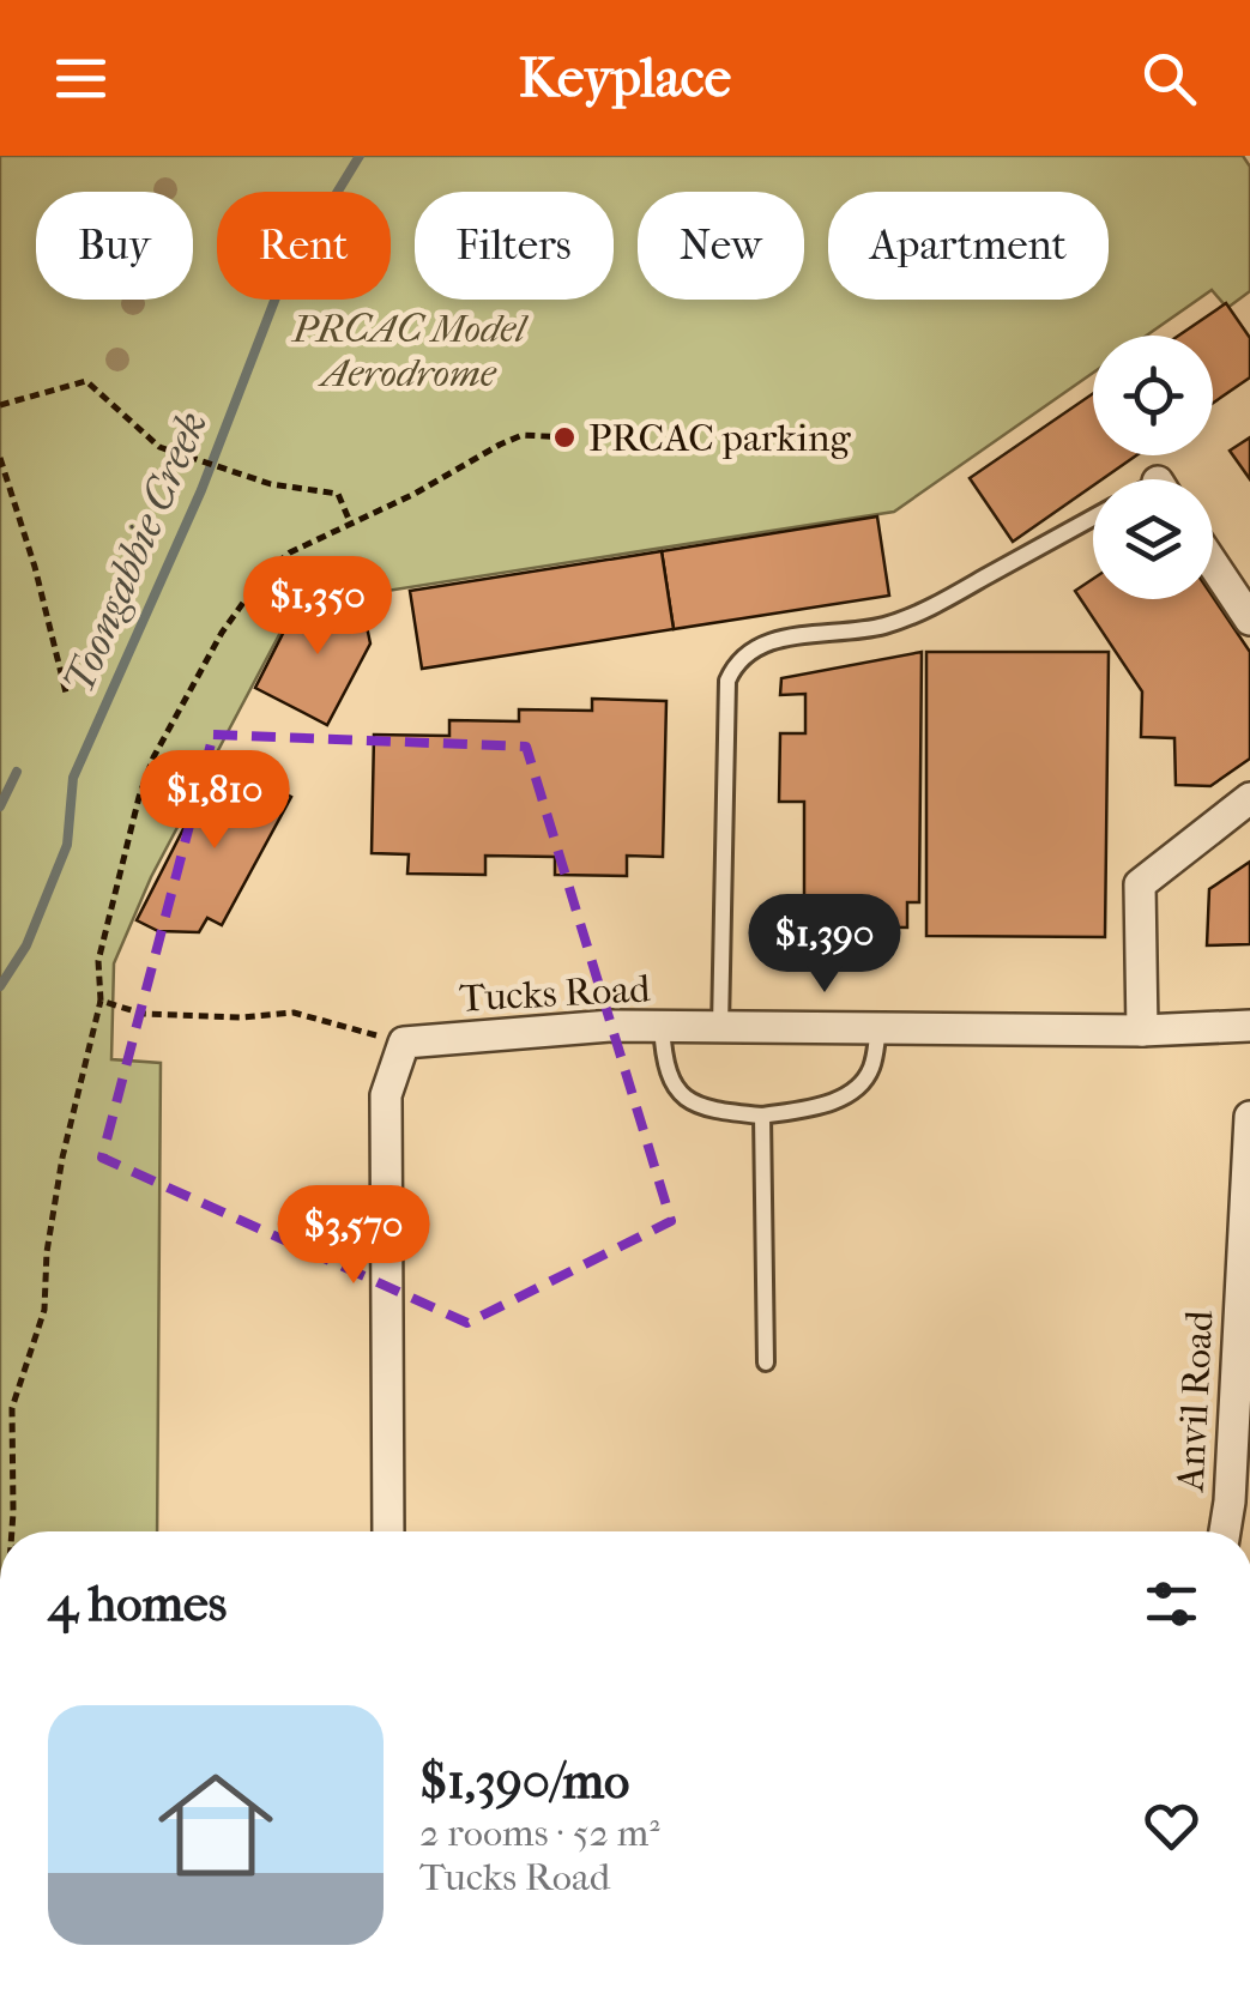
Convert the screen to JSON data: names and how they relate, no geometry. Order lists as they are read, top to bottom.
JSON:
{
  "streets": {
    "street": ["Tucks Road", "Anvil Road"]
  },
  "water": ["Toongabbie Creek"],
  "parks": ["PRCAC Model Aerodrome"],
  "places": ["PRCAC parking"],
  "page": {
    "header": "Keyplace",
    "chip": [
      "Buy",
      "Rent",
      "Filters",
      "New",
      "Apartment"
    ],
    "price": [
      "$1,350",
      "$1,810",
      "$1,390",
      "$3,570"
    ],
    "heading": "4 homes",
    "list": [
      {
        "name": "$1,390/mo",
        "note": "2 rooms · 52 m² · Tucks Road"
      }
    ]
  }
}
